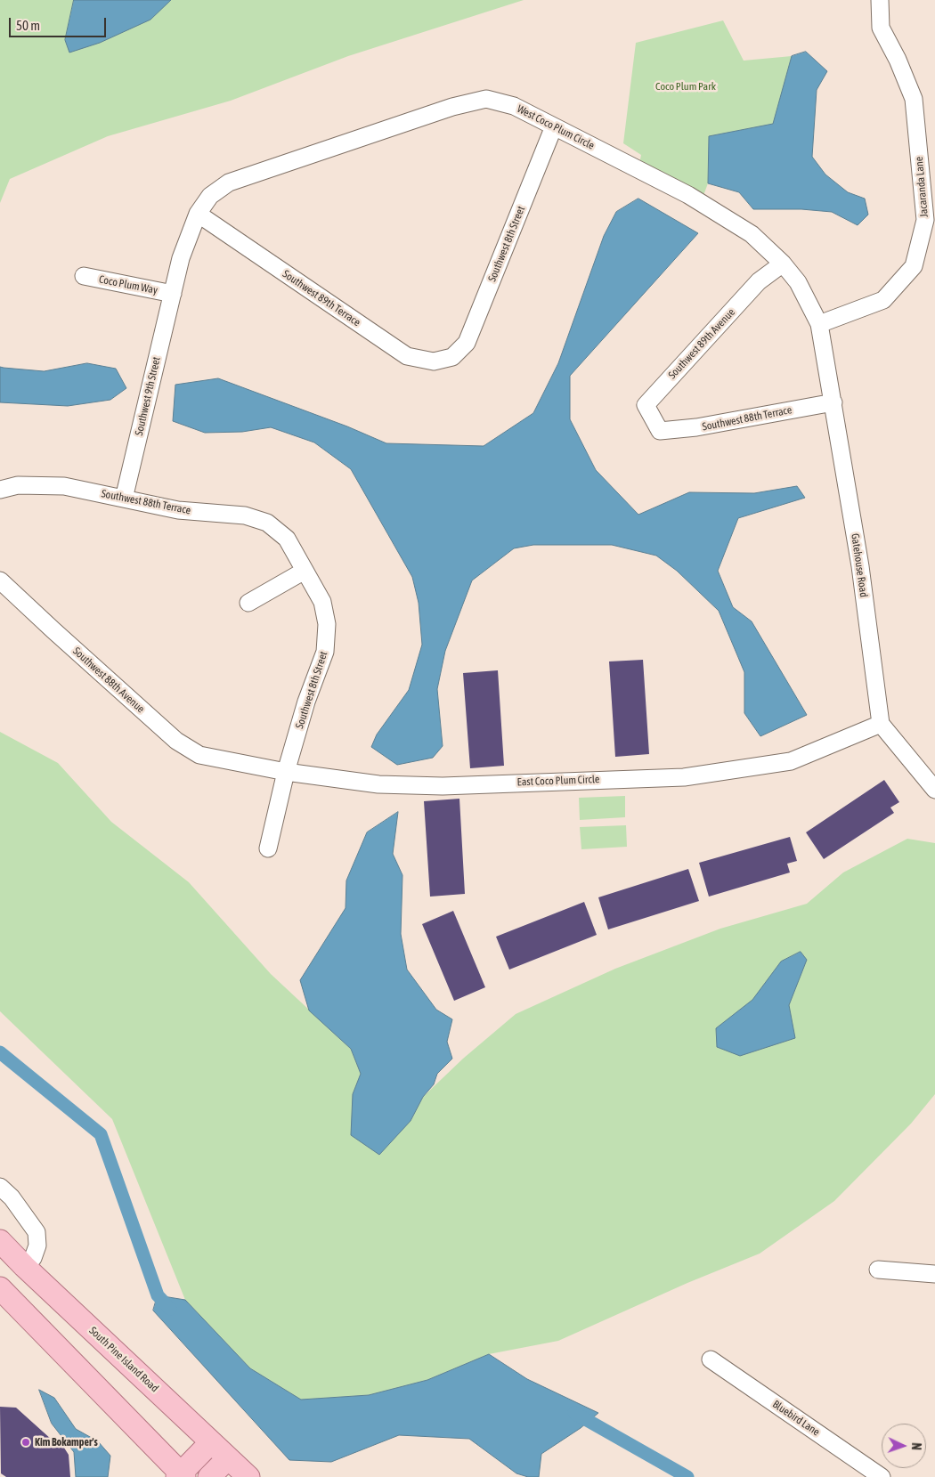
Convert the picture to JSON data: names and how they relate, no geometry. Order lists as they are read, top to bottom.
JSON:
{
  "streets": {
    "main road": ["South Pine Island Road"],
    "street": [
      "West Coco Plum Circle",
      "Jacaranda Lane",
      "Southwest 8th Street",
      "Coco Plum Way",
      "Southwest 89th Terrace",
      "Southwest 89th Avenue",
      "Southwest 9th Street",
      "Southwest 88th Terrace",
      "Gatehouse Road",
      "Southwest 88th Avenue",
      "East Coco Plum Circle",
      "Bluebird Lane"
    ]
  },
  "crossings": [
    ["West Coco Plum Circle", "Jacaranda Lane"],
    ["West Coco Plum Circle", "Southwest 8th Street"],
    ["West Coco Plum Circle", "Coco Plum Way"],
    ["West Coco Plum Circle", "Southwest 89th Terrace"],
    ["West Coco Plum Circle", "Southwest 89th Avenue"],
    ["West Coco Plum Circle", "Southwest 9th Street"],
    ["West Coco Plum Circle", "Gatehouse Road"],
    ["Jacaranda Lane", "Gatehouse Road"],
    ["Southwest 8th Street", "Southwest 89th Terrace"],
    ["Southwest 8th Street", "Southwest 88th Terrace"],
    ["Southwest 8th Street", "East Coco Plum Circle"],
    ["Coco Plum Way", "Southwest 9th Street"],
    ["Southwest 89th Avenue", "Southwest 88th Terrace"],
    ["Southwest 9th Street", "Southwest 88th Terrace"],
    ["Southwest 88th Terrace", "Gatehouse Road"],
    ["Gatehouse Road", "East Coco Plum Circle"],
    ["Southwest 88th Avenue", "East Coco Plum Circle"]
  ],
  "parks": ["Coco Plum Park"],
  "places": ["Kim Bokamper's"],
  "scale_bar": "50 m",
  "north": "right"
}
